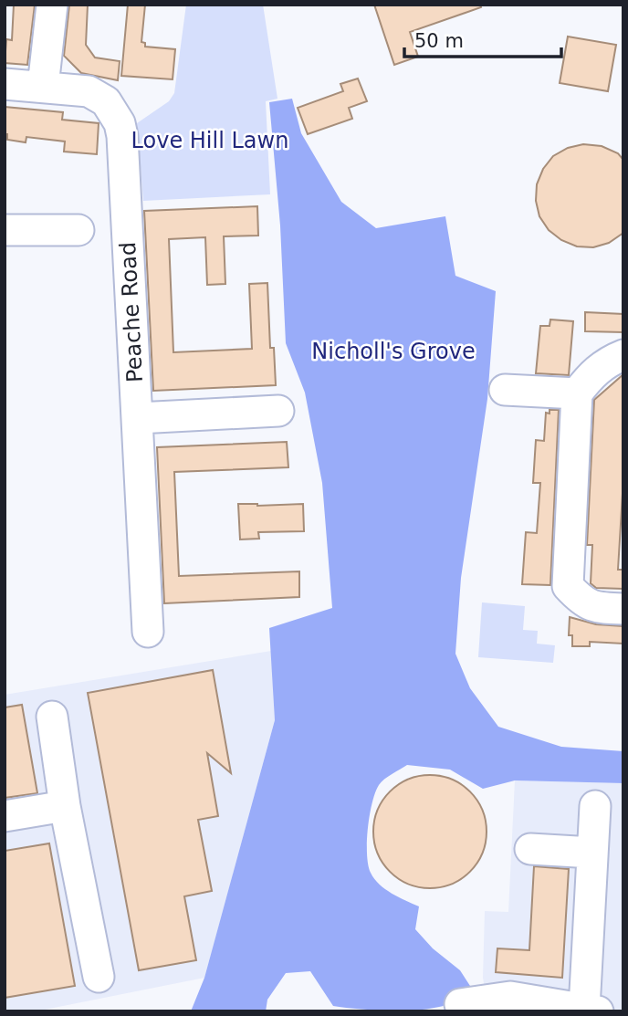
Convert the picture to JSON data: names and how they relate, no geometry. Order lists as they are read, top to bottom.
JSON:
{
  "streets": {
    "street": ["Peache Road"]
  },
  "parks": ["Love Hill Lawn", "Nicholl's Grove"],
  "scale_bar": "50 m"
}
